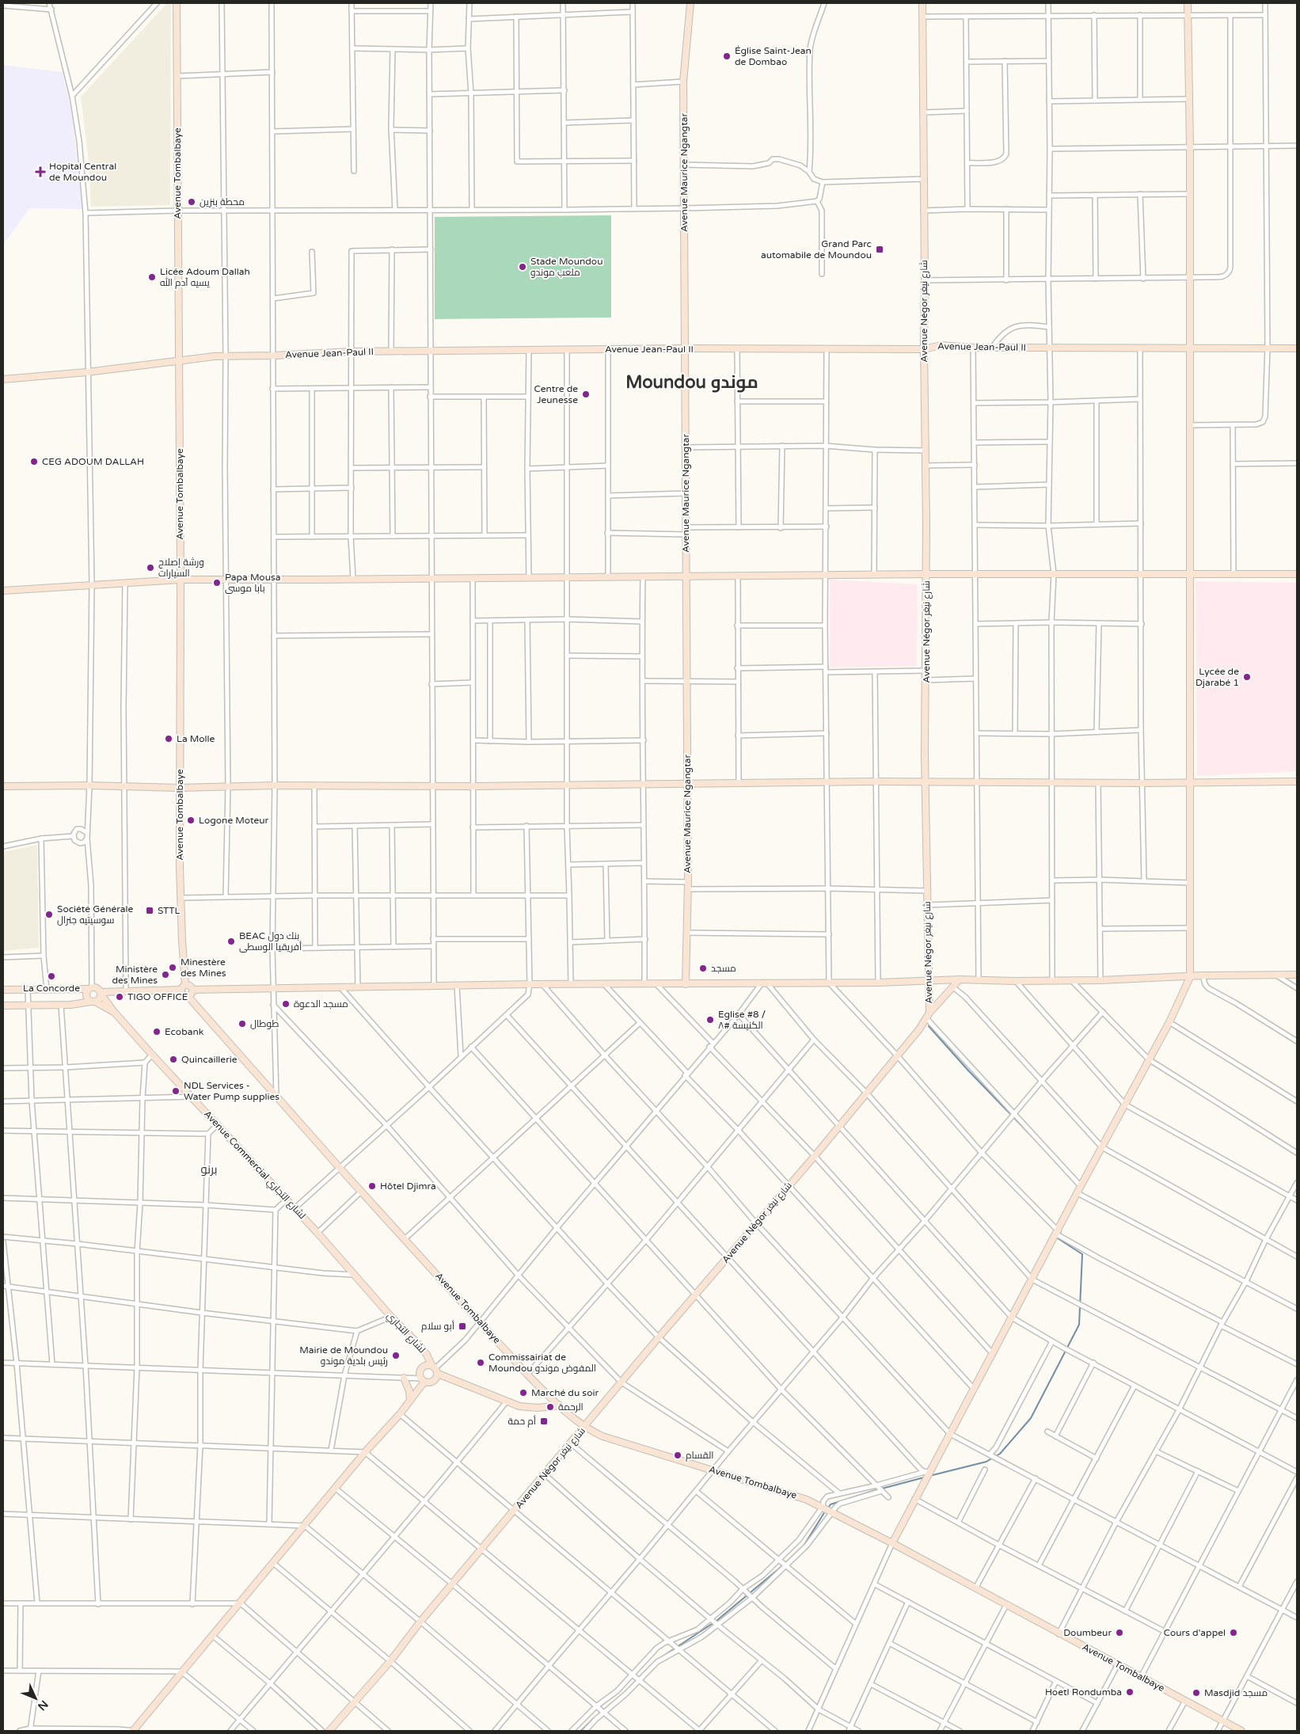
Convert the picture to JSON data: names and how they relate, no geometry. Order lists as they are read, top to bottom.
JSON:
{
  "streets": {
    "street": [
      "Avenue Maurice Ngangtar",
      "Avenue Tombalbaye",
      "Avenue Négor شارع نيغر",
      "Avenue Jean-Paul II",
      "Avenue Commercial لشارع التجاري",
      "لشارع التجاري"
    ]
  },
  "crossings": [
    ["Avenue Maurice Ngangtar", "Avenue Jean-Paul II"],
    ["Avenue Tombalbaye", "Avenue Négor شارع نيغر"],
    ["Avenue Tombalbaye", "Avenue Jean-Paul II"],
    ["Avenue Négor شارع نيغر", "Avenue Jean-Paul II"],
    ["Avenue Commercial لشارع التجاري", "لشارع التجاري"]
  ],
  "districts": ["Moundou موندو", "برنو"],
  "places": {
    "other": [
      "Église Saint-Jean de Dombao",
      "محطة بنزين",
      "Stade Moundou ملعب موندو",
      "Licée Adoum Dallah يسيه آدم الله",
      "Centre de Jeunesse",
      "CEG ADOUM DALLAH",
      "ورشة إصلاح السيارات",
      "Papa Mousa بابا موسى",
      "Lycée de Djarabé 1",
      "La Molle",
      "Logone Moteur",
      "Société Générale سوسيتيه جنرال",
      "BEAC بنك دول أفريقيا الوسطى",
      "Minestère des Mines",
      "مسجد",
      "Ministère des Mines",
      "La Concorde",
      "TIGO OFFICE",
      "مسجد الدعوة",
      "Eglise #8 / الكنيسة #٨",
      "طوطال",
      "Ecobank",
      "Quincaillerie",
      "NDL Services - Water Pump supplies",
      "Hôtel Djimra",
      "Mairie de Moundou رئيس بلدية موندو",
      "Commissairiat de Moundou المفوض موندو",
      "Marché du soir",
      "الرحمة",
      "القسام",
      "Doumbeur",
      "Cours d'appel",
      "Hoetl Rondumba",
      "Masdjid مسجد"
    ],
    "health": ["Hopital Central de Moundou"],
    "transit": [
      "Grand Parc automabile de Moundou",
      "STTL",
      "أبو سلام",
      "أم حمة"
    ]
  },
  "north": "bottom right"
}
